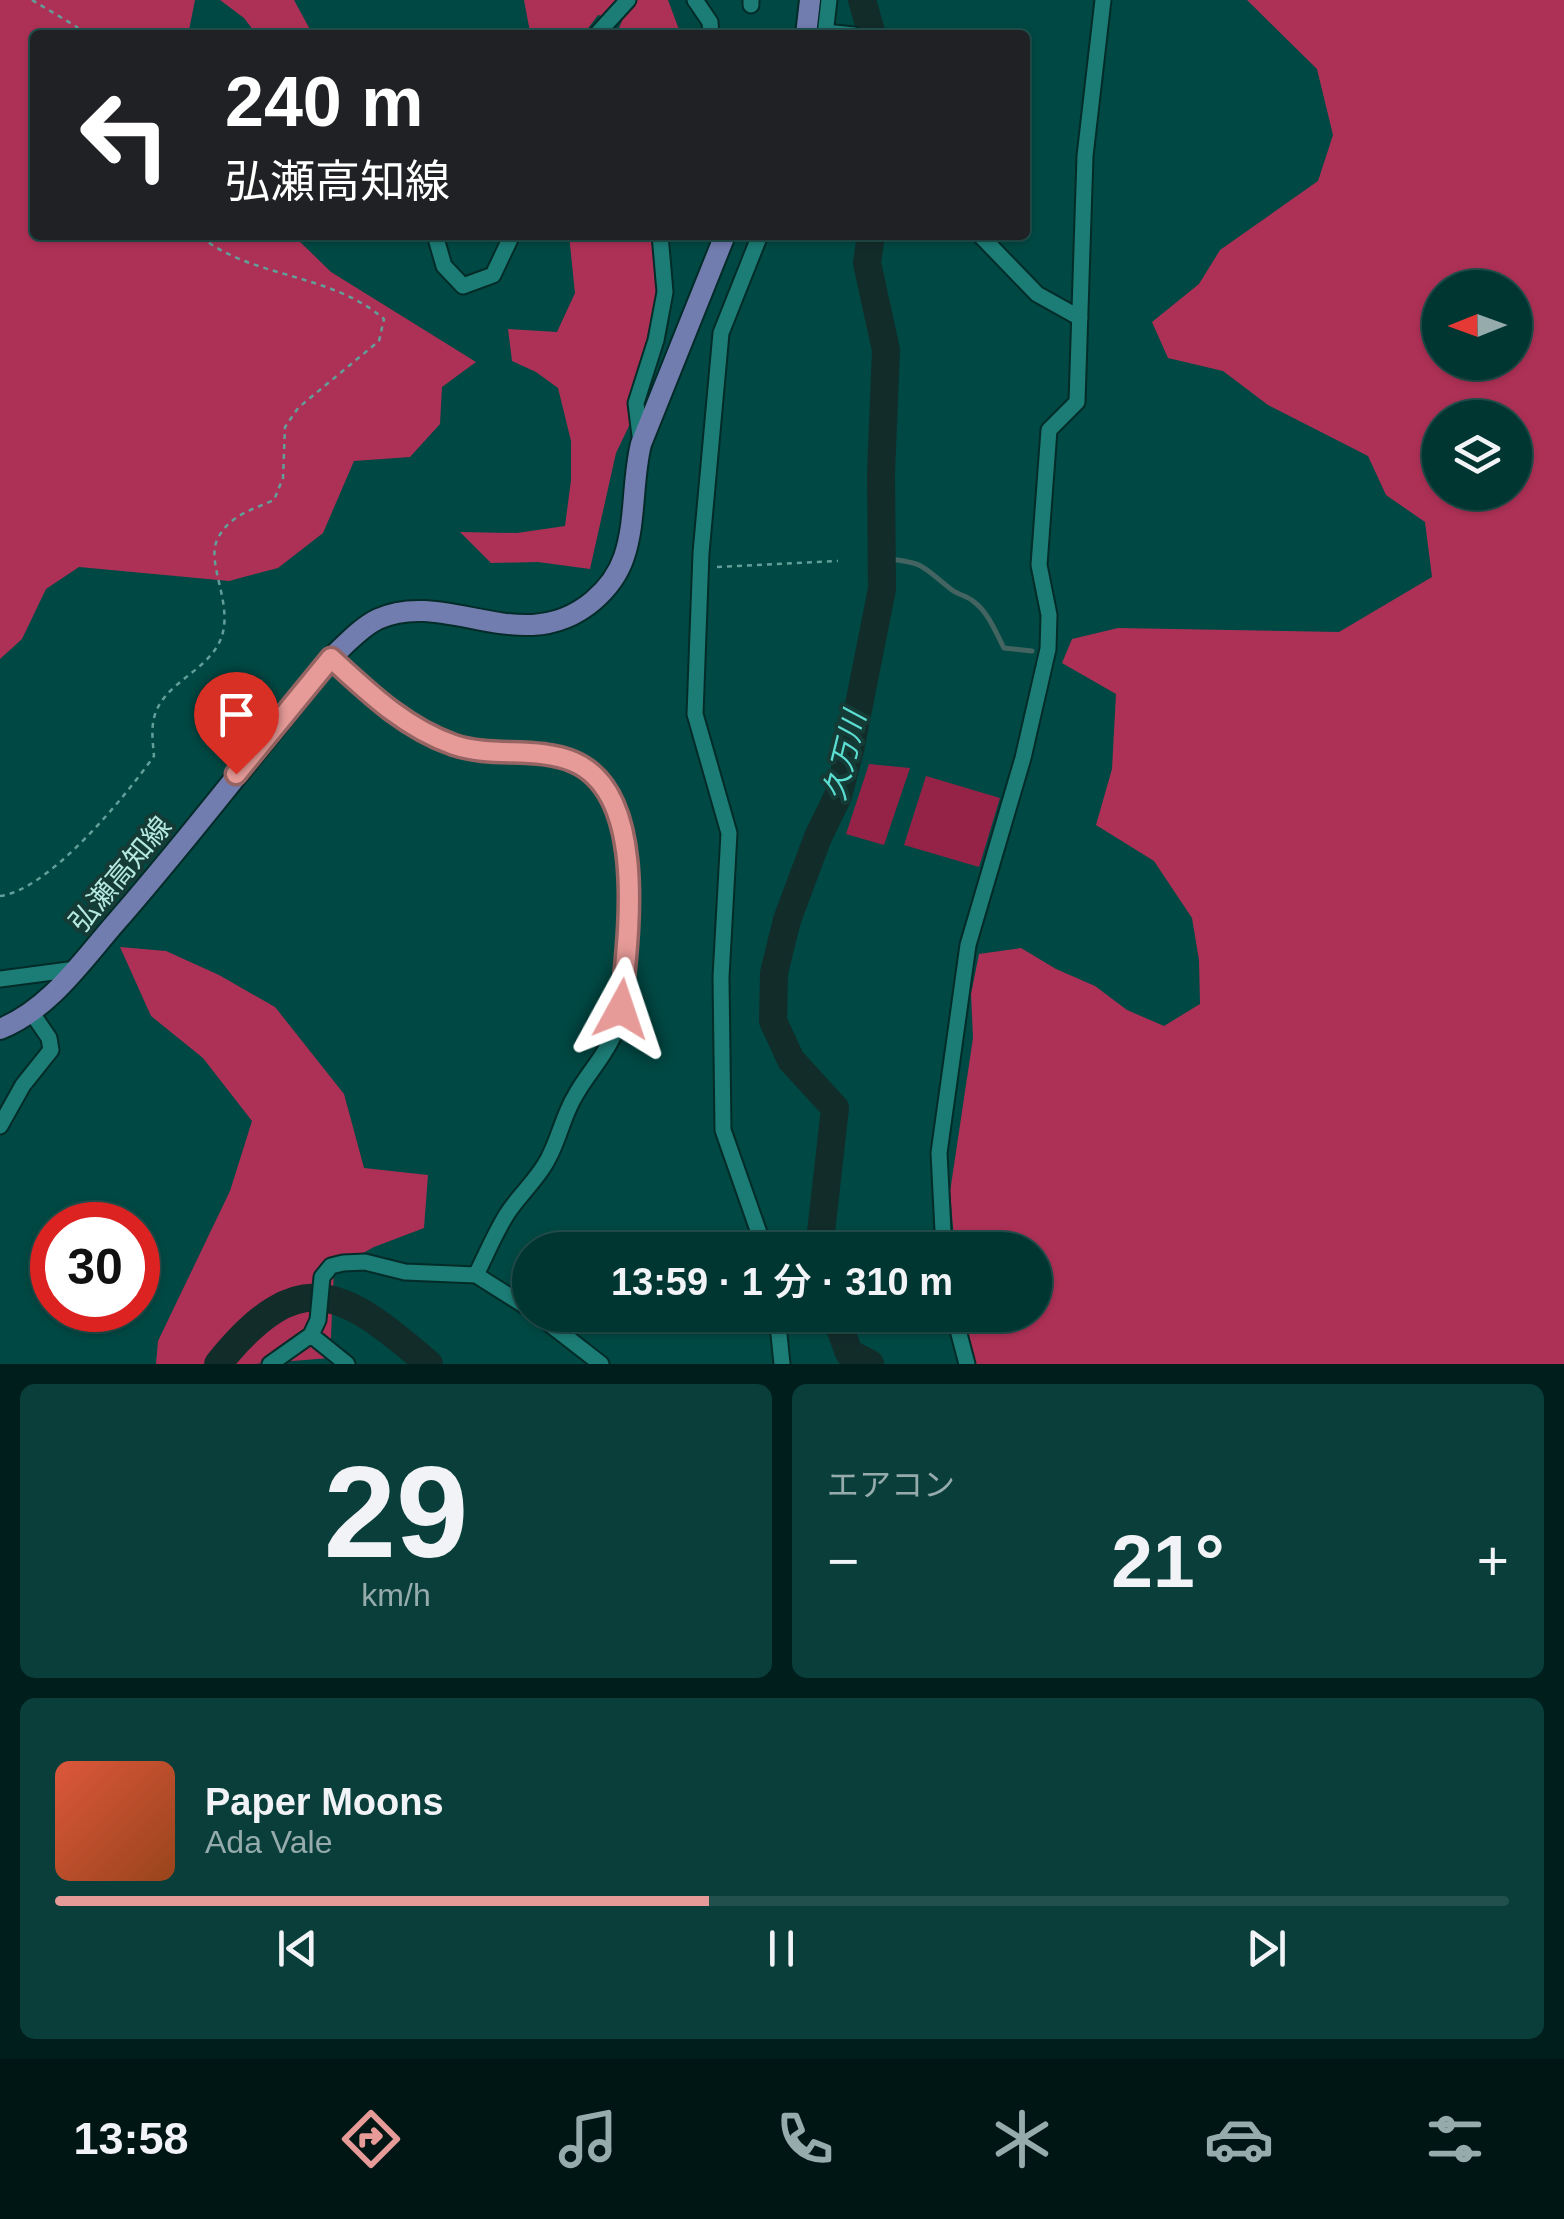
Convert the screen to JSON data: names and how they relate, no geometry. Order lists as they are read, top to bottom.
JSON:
{
  "streets": {
    "main road": ["弘瀬高知線"]
  },
  "water": ["久万川"],
  "north": "left",
  "page": {
    "turn": ["240 m", "弘瀬高知線"],
    "limit": "30",
    "trip": "13:59 · 1 分 · 310 m",
    "tile": [
      ["29", "km/h"],
      "エアコン"
    ],
    "heat": ["−", "21°", "+"],
    "song": ["Paper Moons", "Ada Vale"],
    "tabs": "13:58"
  }
}
